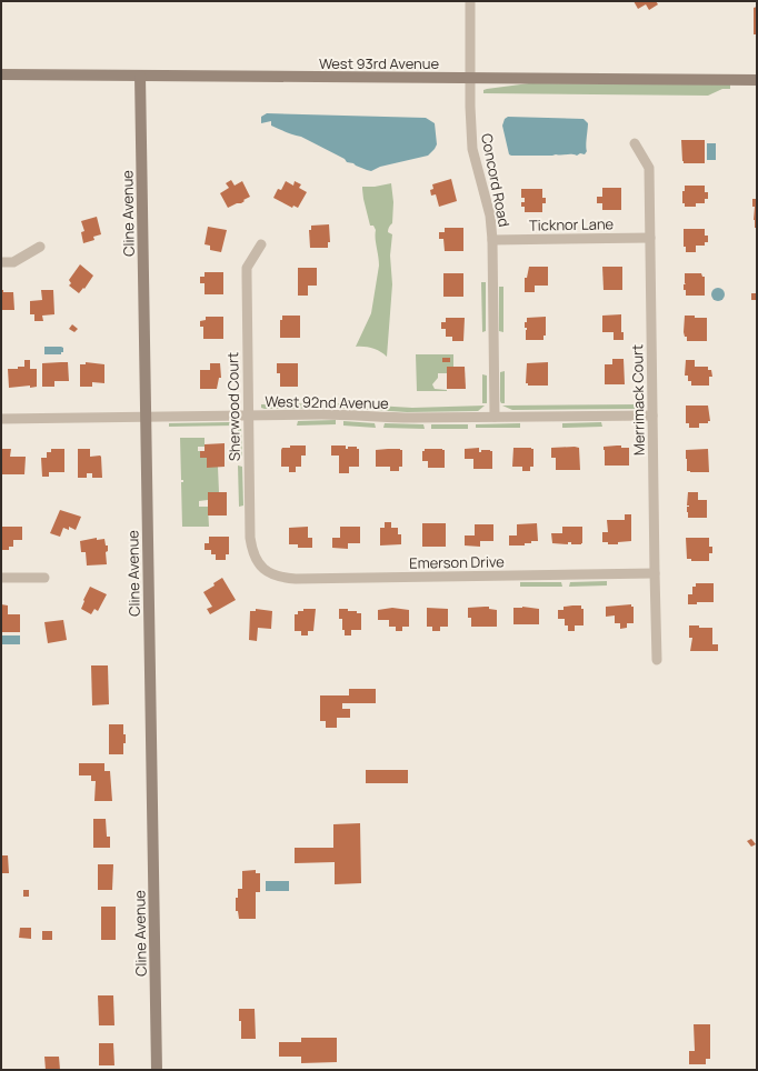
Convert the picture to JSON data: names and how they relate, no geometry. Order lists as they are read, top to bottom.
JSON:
{
  "streets": {
    "street": [
      "West 93rd Avenue",
      "Concord Road",
      "Cline Avenue",
      "Ticknor Lane",
      "Merrimack Court",
      "West 92nd Avenue",
      "Sherwood Court",
      "Emerson Drive"
    ]
  },
  "crossings": [
    ["West 93rd Avenue", "Concord Road"],
    ["West 93rd Avenue", "Cline Avenue"],
    ["Concord Road", "Ticknor Lane"],
    ["Concord Road", "West 92nd Avenue"],
    ["Cline Avenue", "West 92nd Avenue"],
    ["Ticknor Lane", "Merrimack Court"],
    ["Merrimack Court", "West 92nd Avenue"],
    ["Merrimack Court", "Emerson Drive"],
    ["West 92nd Avenue", "Sherwood Court"],
    ["Sherwood Court", "Emerson Drive"]
  ]
}
